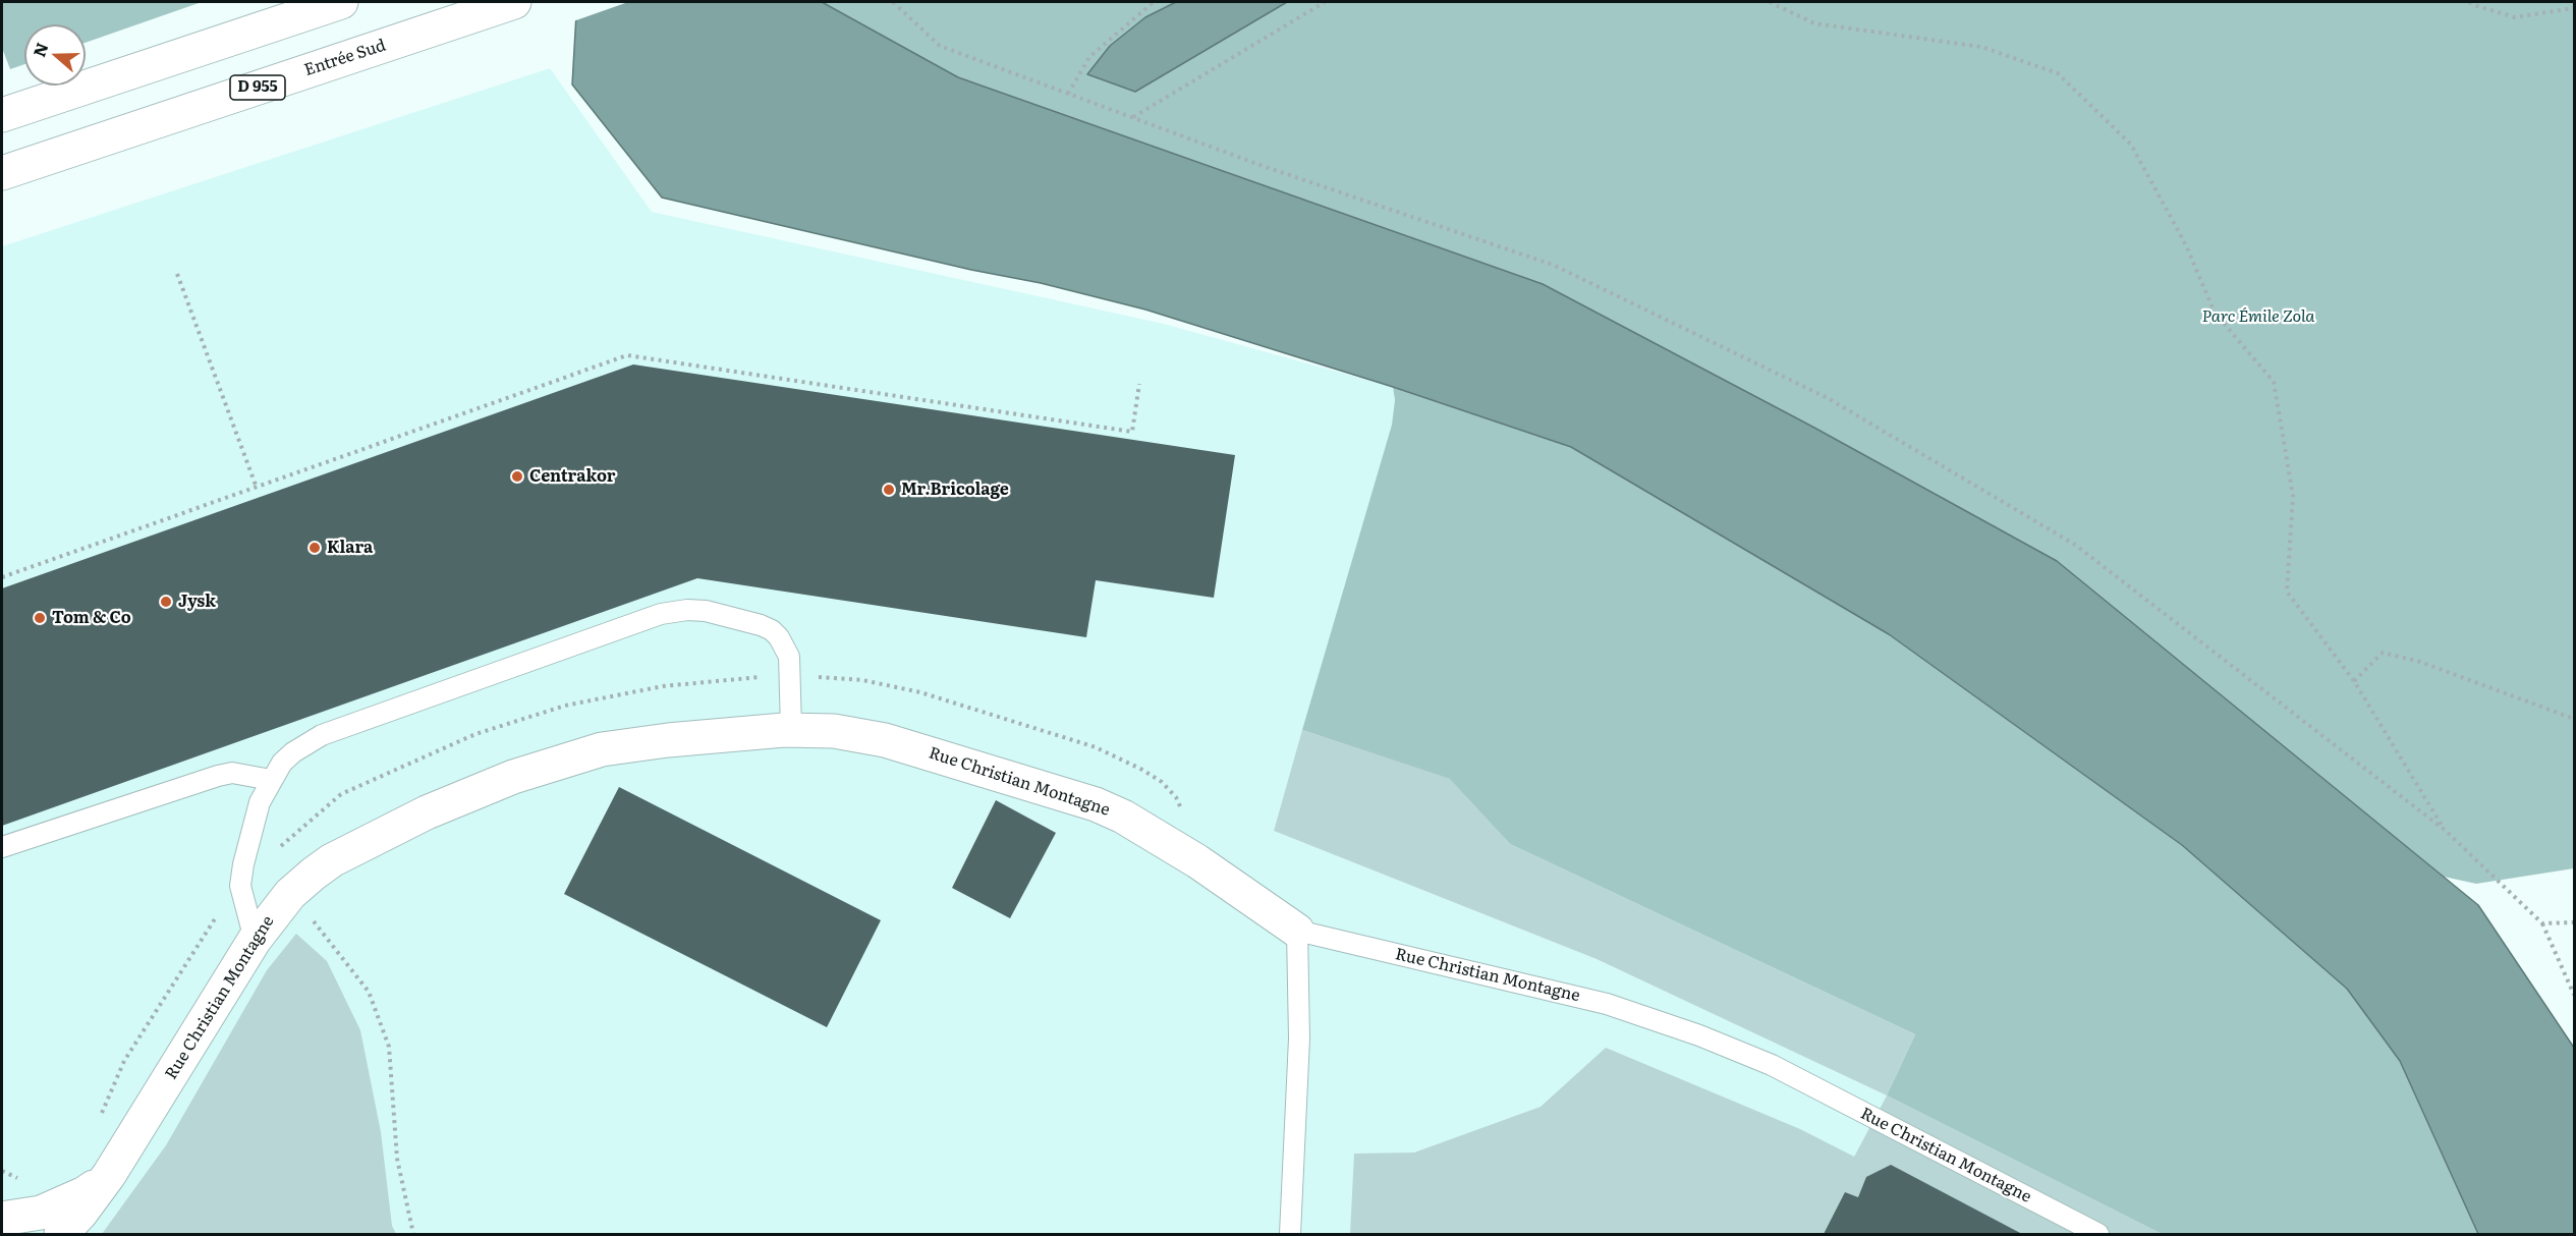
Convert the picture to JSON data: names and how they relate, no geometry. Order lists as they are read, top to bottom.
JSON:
{
  "streets": {
    "street": ["Entrée Sud", "D 955", "Rue Christian Montagne"]
  },
  "parks": ["Parc Émile Zola"],
  "places": [
    "Centrakor",
    "Mr.Bricolage",
    "Klara",
    "Jysk",
    "Tom & Co"
  ],
  "north": "left"
}
